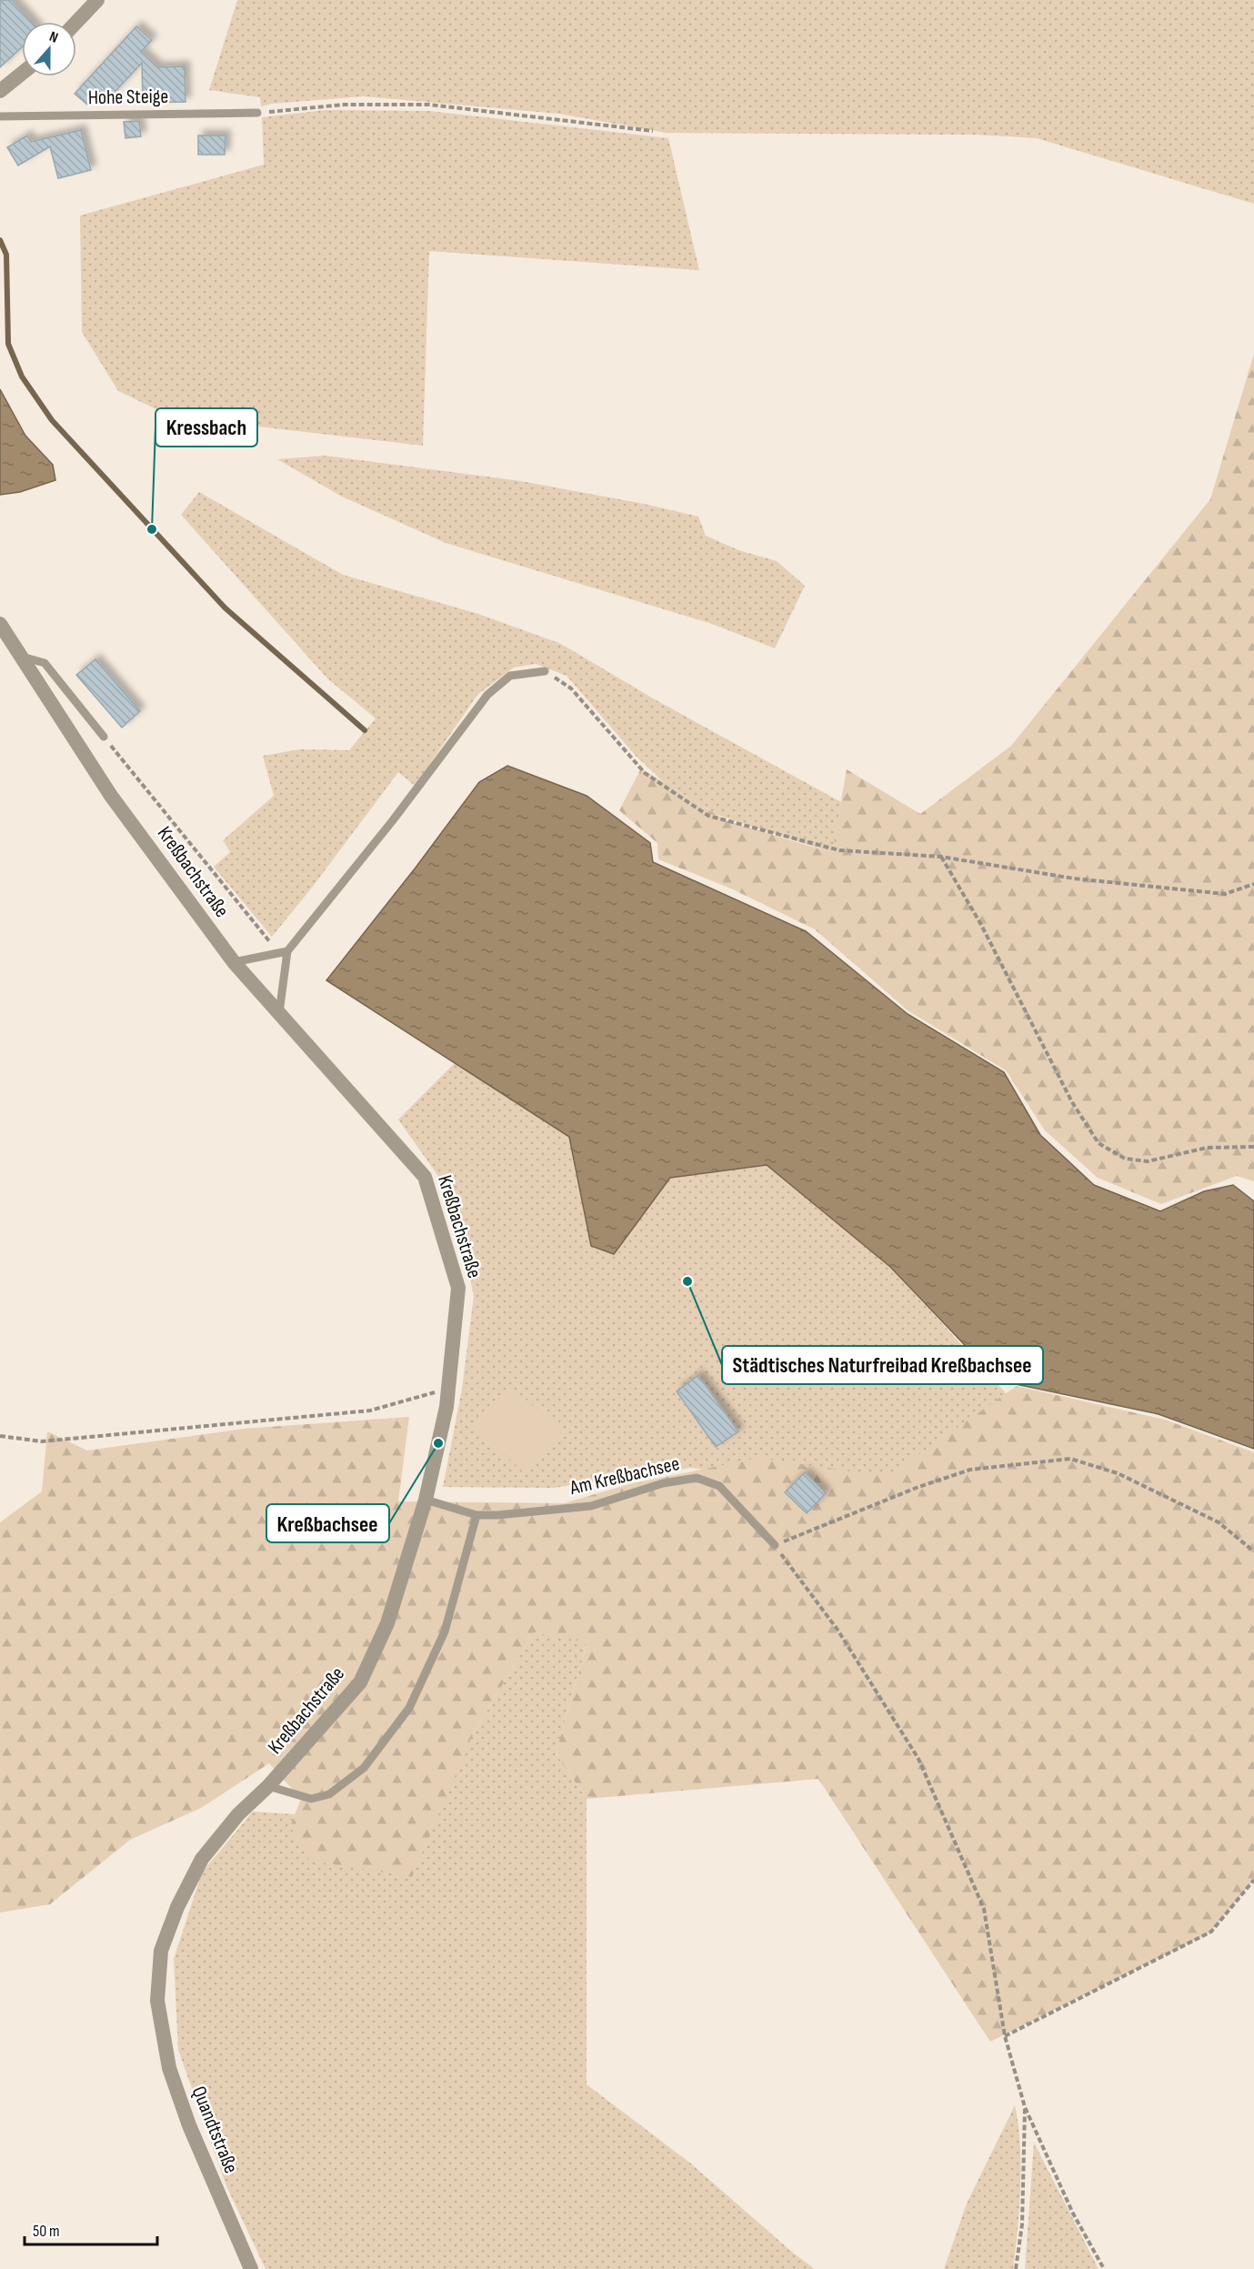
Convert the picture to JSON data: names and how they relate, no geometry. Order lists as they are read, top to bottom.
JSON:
{
  "streets": {
    "street": ["Kreßbachstraße", "Quandtstraße"],
    "lane": ["Hohe Steige", "Am Kreßbachsee"]
  },
  "crossings": [
    ["Kreßbachstraße", "Am Kreßbachsee"],
    ["Kreßbachstraße", "Quandtstraße"]
  ],
  "places": ["Kressbach", "Städtisches Naturfreibad Kreßbachsee", "Kreßbachsee"],
  "scale_bar": "50 m",
  "north": "top"
}
